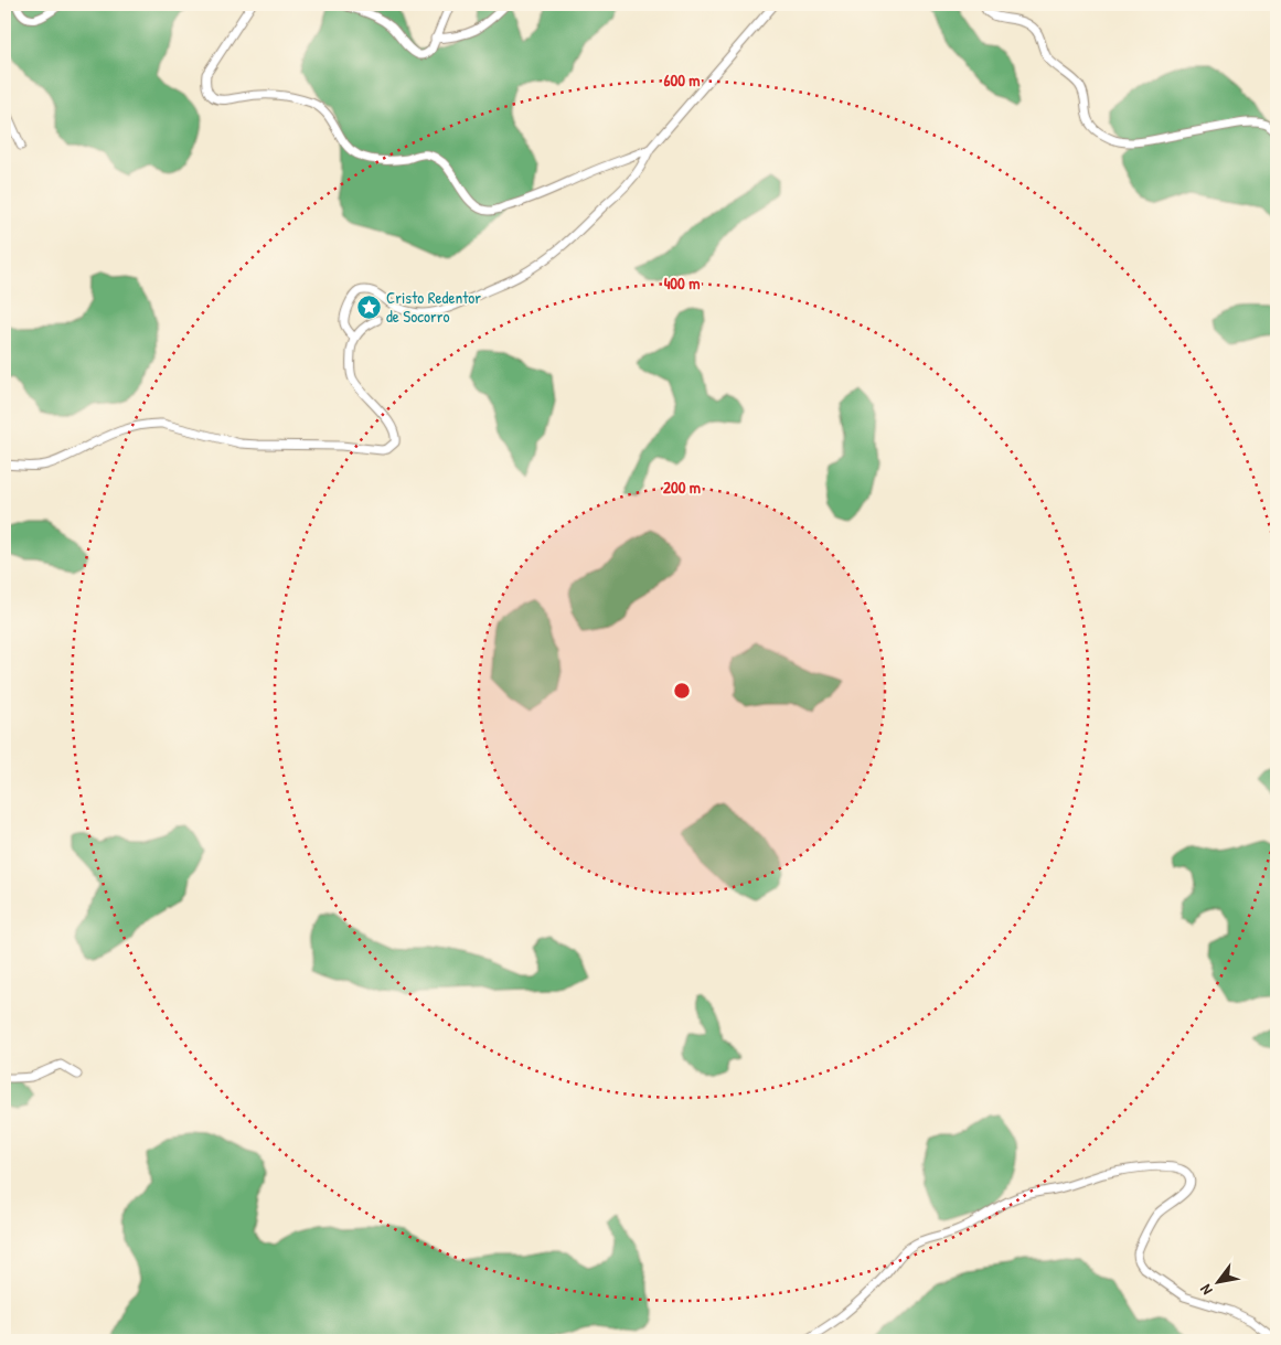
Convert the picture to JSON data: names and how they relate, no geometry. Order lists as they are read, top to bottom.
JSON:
{
  "places": {
    "place": ["Cristo Redentor de Socorro"]
  },
  "north": "bottom left",
  "rings": ["600 m", "400 m", "200 m"]
}
